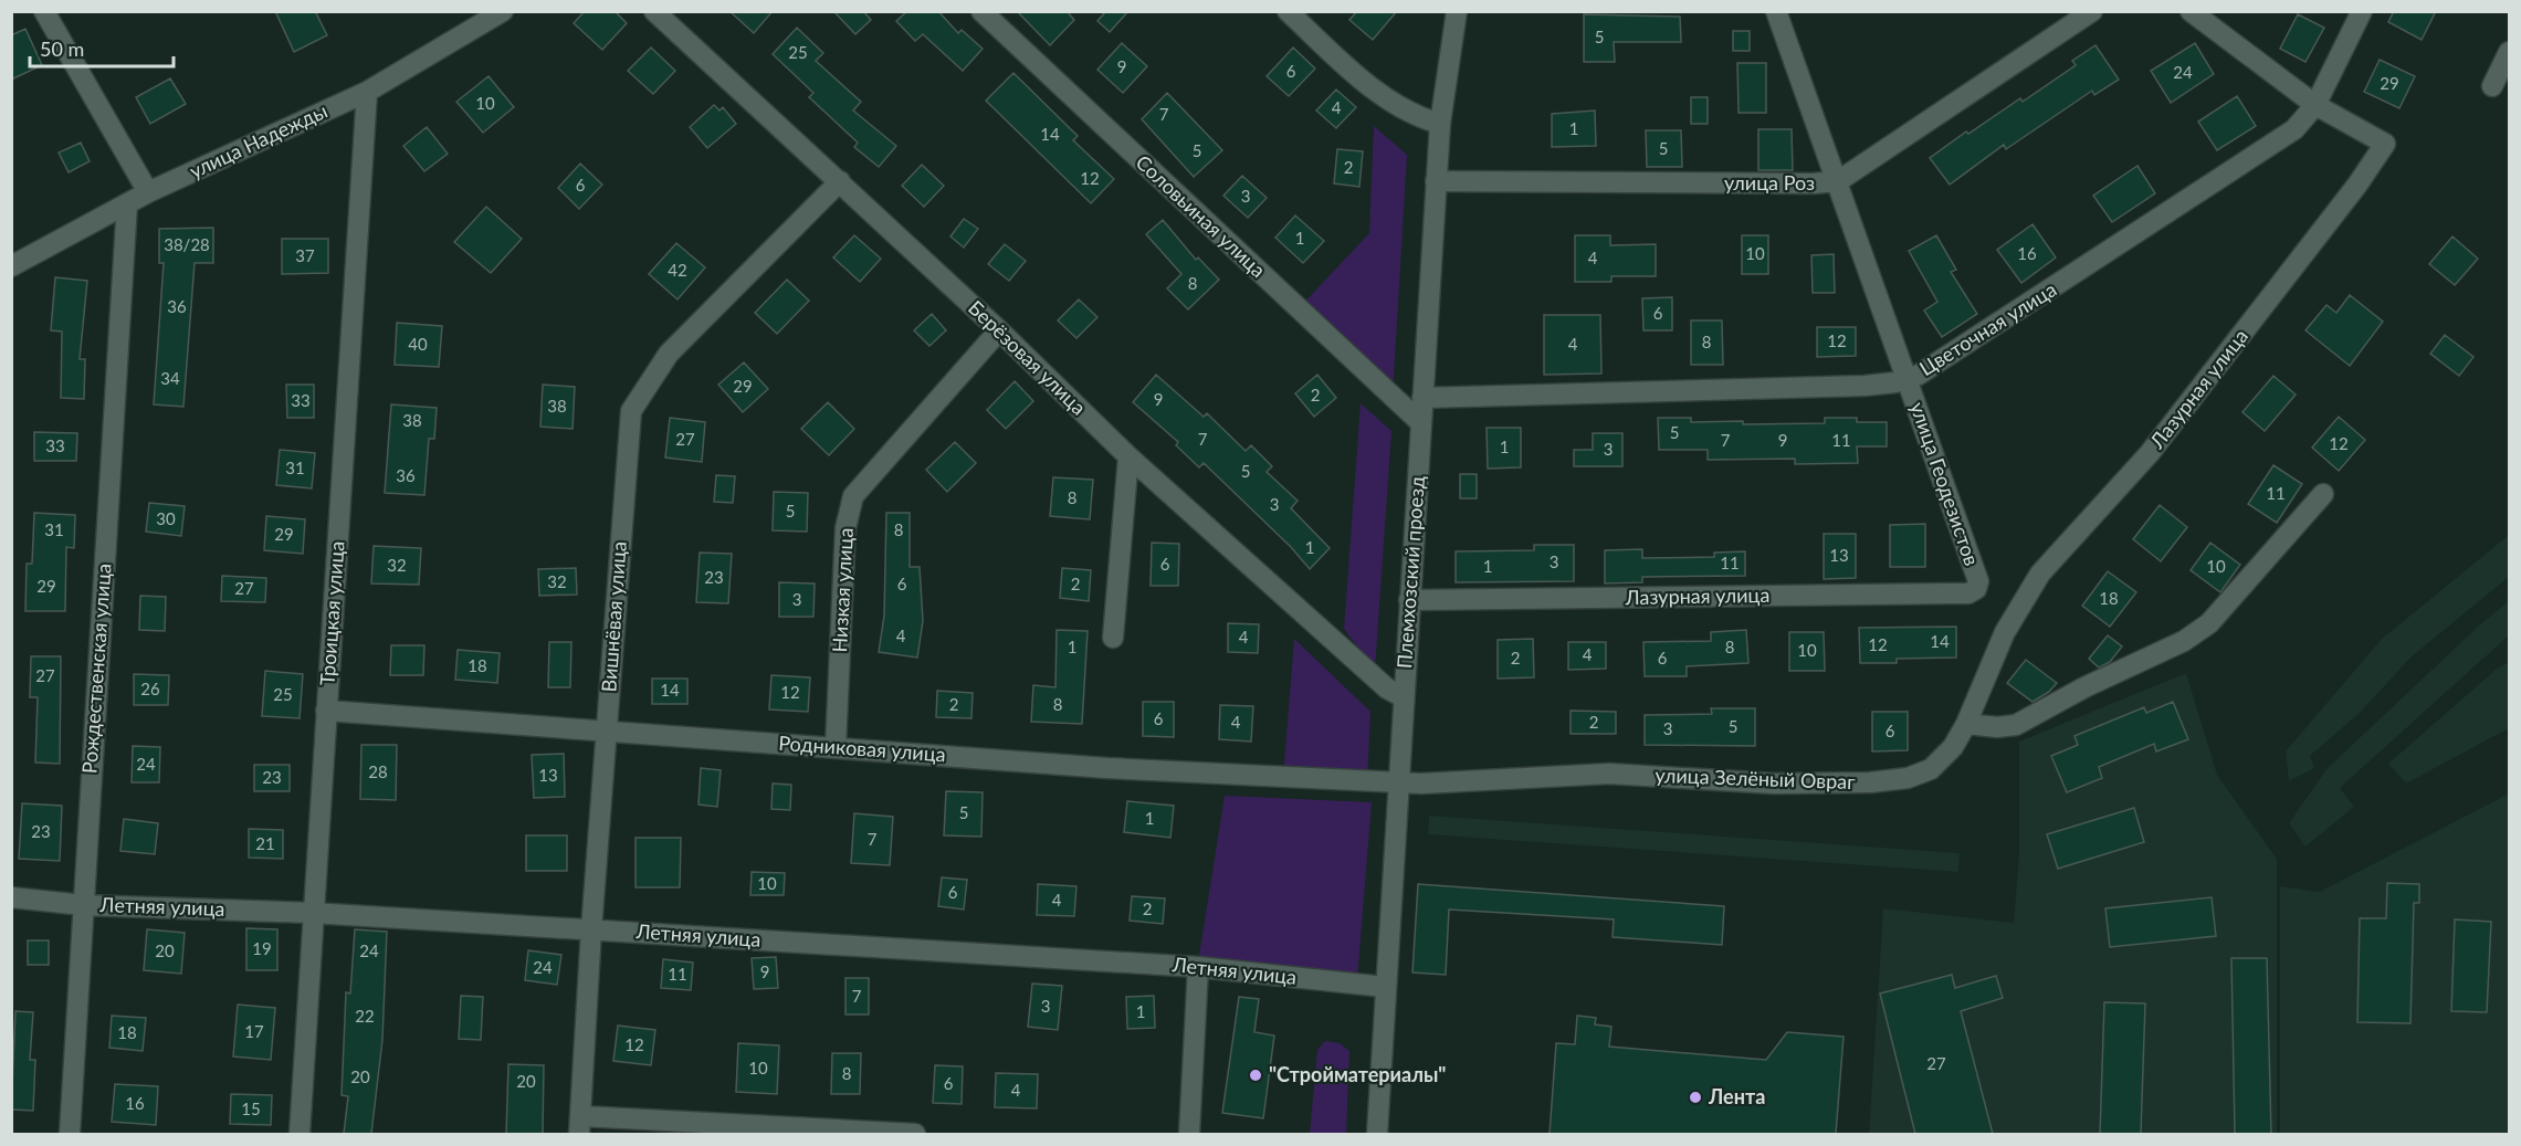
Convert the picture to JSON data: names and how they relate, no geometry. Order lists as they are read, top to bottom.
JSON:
{
  "streets": {
    "street": [
      "улица Надежды",
      "улица Роз",
      "Соловьиная улица",
      "Цветочная улица",
      "Берёзовая улица",
      "Лазурная улица",
      "улица Геодезистов",
      "Племхозский проезд",
      "Низкая улица",
      "Троицкая улица",
      "Вишнёвая улица",
      "Рождественская улица",
      "Родниковая улица",
      "улица Зелёный Овраг",
      "Летняя улица"
    ]
  },
  "crossings": [
    ["улица Надежды", "Троицкая улица"],
    ["улица Надежды", "Рождественская улица"],
    ["улица Роз", "улица Геодезистов"],
    ["улица Роз", "Племхозский проезд"],
    ["Соловьиная улица", "Племхозский проезд"],
    ["Цветочная улица", "Лазурная улица"],
    ["Цветочная улица", "улица Геодезистов"],
    ["Цветочная улица", "Племхозский проезд"],
    ["Берёзовая улица", "Племхозский проезд"],
    ["Берёзовая улица", "Низкая улица"],
    ["Берёзовая улица", "Вишнёвая улица"],
    ["Лазурная улица", "улица Геодезистов"],
    ["Лазурная улица", "Племхозский проезд"],
    ["Лазурная улица", "улица Зелёный Овраг"],
    ["Племхозский проезд", "Родниковая улица"],
    ["Племхозский проезд", "улица Зелёный Овраг"],
    ["Племхозский проезд", "Летняя улица"],
    ["Низкая улица", "Родниковая улица"],
    ["Троицкая улица", "Родниковая улица"],
    ["Троицкая улица", "Летняя улица"],
    ["Вишнёвая улица", "Родниковая улица"],
    ["Вишнёвая улица", "Летняя улица"],
    ["Рождественская улица", "Летняя улица"],
    ["Родниковая улица", "улица Зелёный Овраг"]
  ],
  "places": ["\"Стройматериалы\"", "Лента"],
  "house_numbers": [
    "5",
    "25",
    "9",
    "6",
    "24",
    "29",
    "10",
    "4",
    "7",
    "1",
    "14",
    "5",
    "5",
    "2",
    "12",
    "6",
    "3",
    "1",
    "38/28",
    "10",
    "16",
    "37",
    "4",
    "42",
    "8",
    "36",
    "6",
    "12",
    "8",
    "40",
    "4",
    "34",
    "29",
    "2",
    "9",
    "33",
    "38",
    "38",
    "5",
    "27",
    "7",
    "7",
    "9",
    "11",
    "12",
    "33",
    "1",
    "3",
    "31",
    "5",
    "36",
    "11",
    "8",
    "3",
    "5",
    "30",
    "31",
    "8",
    "29",
    "1",
    "13",
    "3",
    "11",
    "6",
    "32",
    "1",
    "10",
    "23",
    "32",
    "6",
    "2",
    "29",
    "27",
    "18",
    "3",
    "4",
    "4",
    "14",
    "12",
    "1",
    "8",
    "10",
    "4",
    "2",
    "6",
    "18",
    "27",
    "26",
    "14",
    "12",
    "25",
    "2",
    "8",
    "6",
    "4",
    "2",
    "5",
    "3",
    "6",
    "24",
    "28",
    "13",
    "23",
    "5",
    "1",
    "23",
    "7",
    "21",
    "10",
    "6",
    "4",
    "2",
    "19",
    "20",
    "24",
    "24",
    "9",
    "11",
    "7",
    "3",
    "1",
    "22",
    "17",
    "18",
    "12",
    "27",
    "10",
    "8",
    "20",
    "20",
    "6",
    "4",
    "16",
    "15"
  ],
  "scale_bar": "50 m"
}
